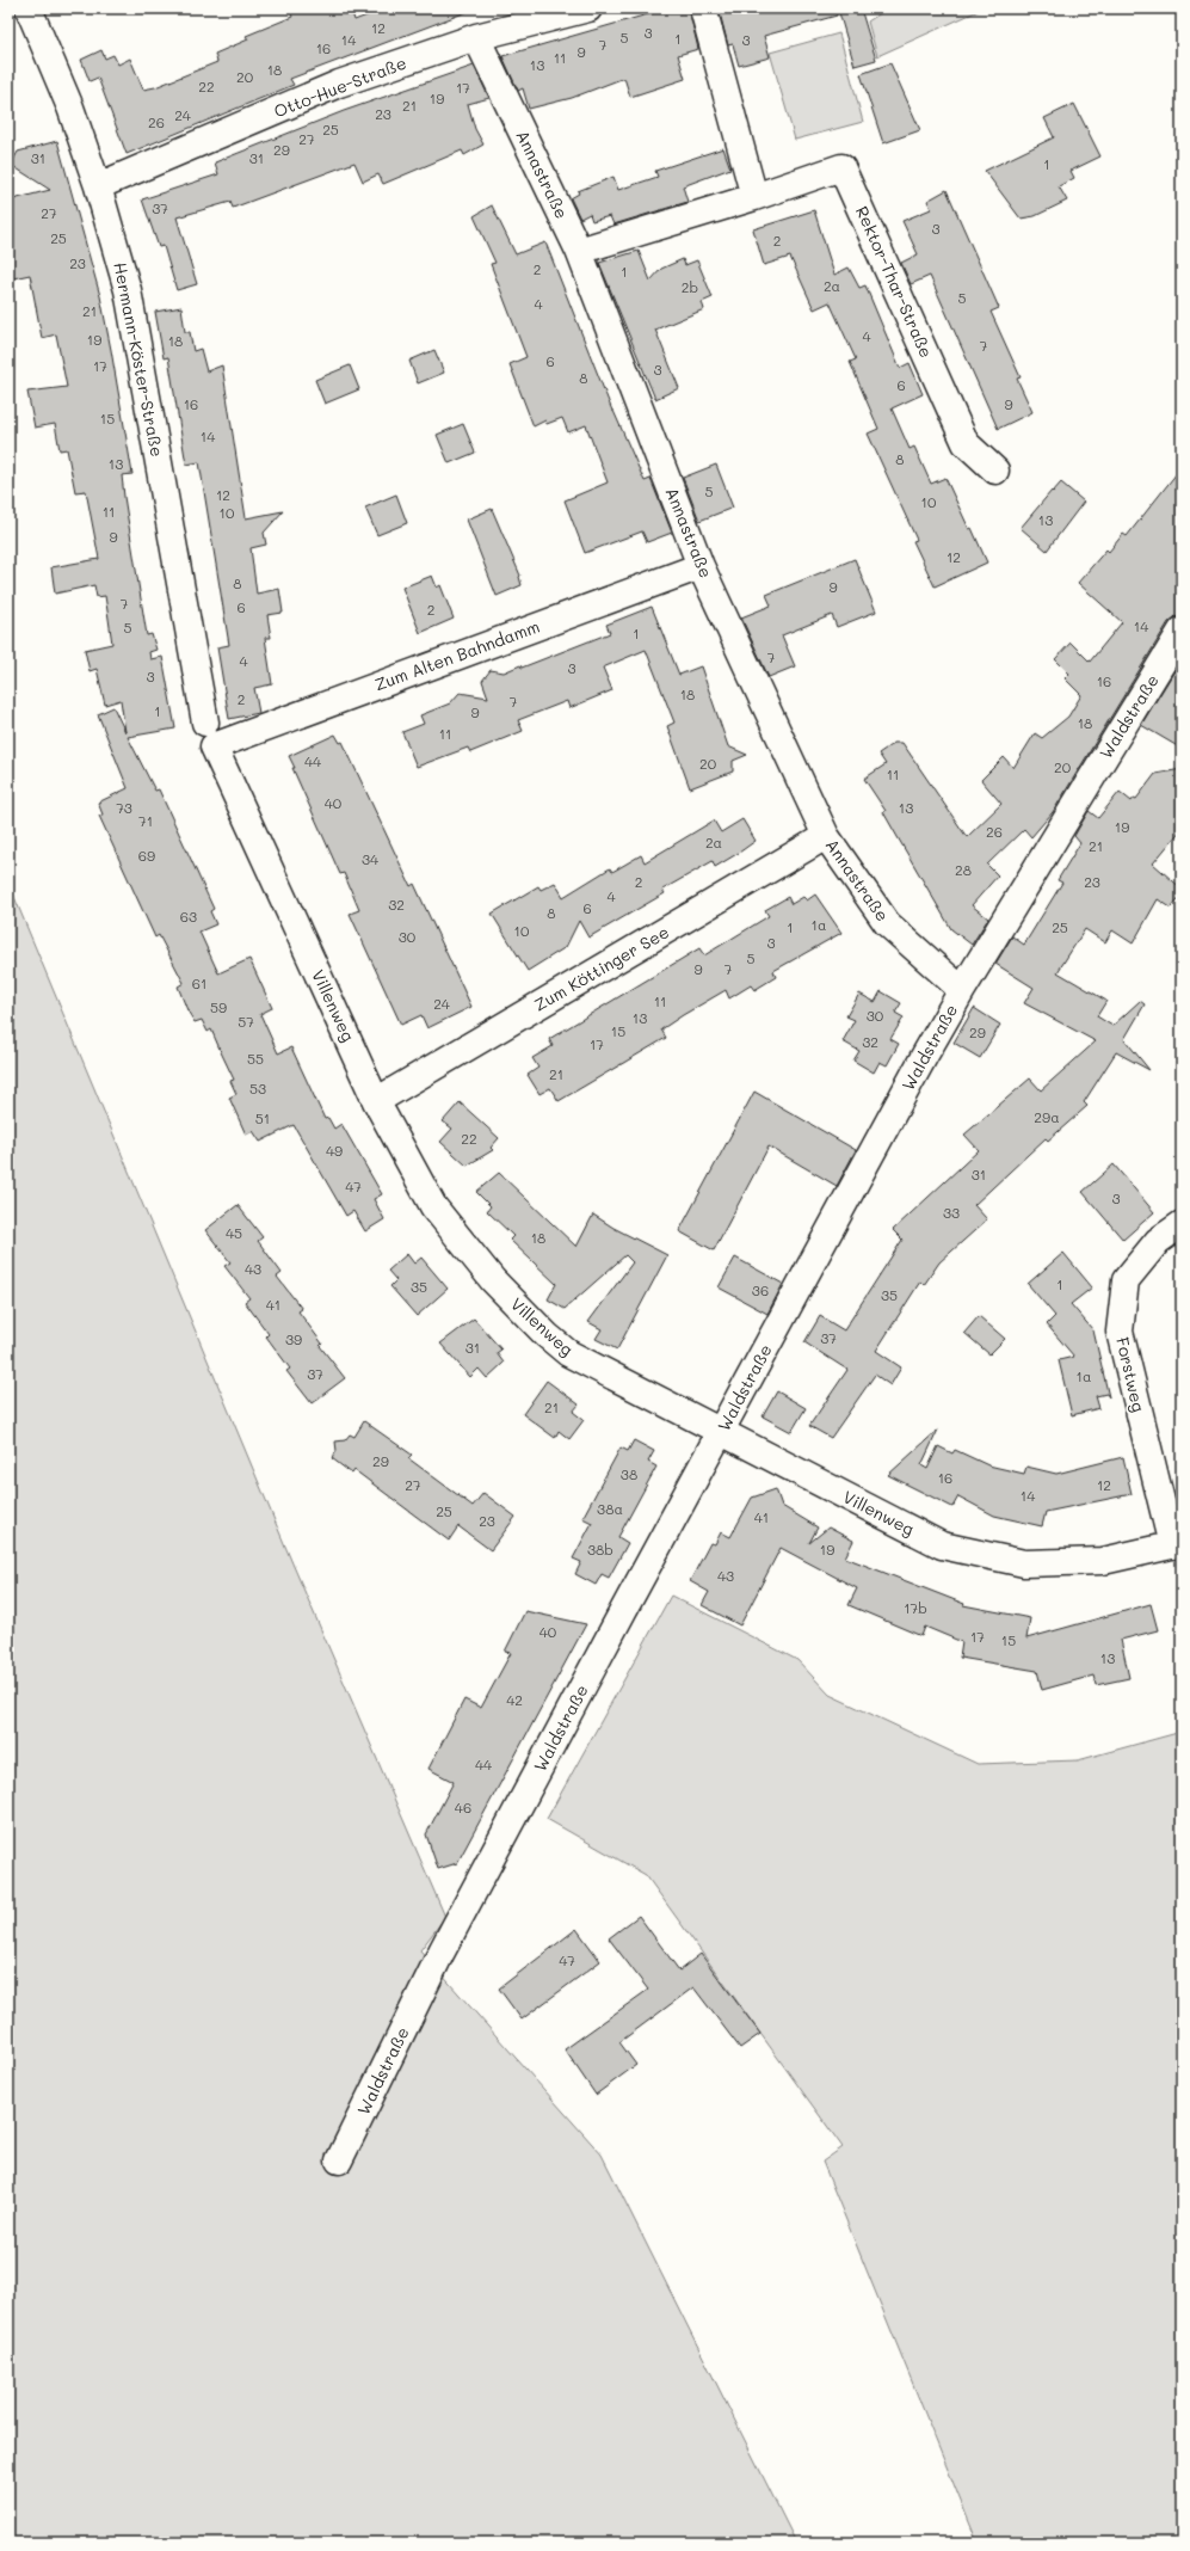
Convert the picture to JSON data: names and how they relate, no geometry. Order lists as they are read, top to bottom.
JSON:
{
  "streets": {
    "street": [
      "Otto-Hue-Straße",
      "Annastraße",
      "Rektor-Thar-Straße",
      "Hermann-Köster-Straße",
      "Zum Alten Bahndamm",
      "Waldstraße",
      "Zum Köttinger See",
      "Villenweg",
      "Forstweg"
    ]
  },
  "crossings": [
    ["Otto-Hue-Straße", "Annastraße"],
    ["Otto-Hue-Straße", "Hermann-Köster-Straße"],
    ["Annastraße", "Rektor-Thar-Straße"],
    ["Annastraße", "Zum Alten Bahndamm"],
    ["Annastraße", "Waldstraße"],
    ["Annastraße", "Zum Köttinger See"],
    ["Hermann-Köster-Straße", "Zum Alten Bahndamm"],
    ["Hermann-Köster-Straße", "Villenweg"],
    ["Zum Alten Bahndamm", "Villenweg"],
    ["Waldstraße", "Villenweg"],
    ["Zum Köttinger See", "Villenweg"],
    ["Villenweg", "Forstweg"]
  ],
  "house_numbers": [
    "12",
    "3",
    "5",
    "1",
    "14",
    "3",
    "7",
    "16",
    "9",
    "11",
    "13",
    "18",
    "20",
    "22",
    "17",
    "19",
    "21",
    "23",
    "24",
    "26",
    "25",
    "27",
    "29",
    "31",
    "31",
    "1",
    "37",
    "27",
    "3",
    "25",
    "2",
    "23",
    "2",
    "1",
    "2a",
    "2b",
    "5",
    "4",
    "21",
    "4",
    "19",
    "18",
    "7",
    "6",
    "17",
    "3",
    "8",
    "6",
    "16",
    "9",
    "15",
    "14",
    "8",
    "13",
    "5",
    "12",
    "10",
    "11",
    "10",
    "13",
    "9",
    "12",
    "8",
    "9",
    "7",
    "6",
    "2",
    "14",
    "5",
    "1",
    "7",
    "4",
    "3",
    "3",
    "16",
    "18",
    "2",
    "7",
    "1",
    "9",
    "18",
    "11",
    "44",
    "20",
    "20",
    "11",
    "40",
    "73",
    "13",
    "71",
    "19",
    "26",
    "2a",
    "21",
    "69",
    "34",
    "28",
    "2",
    "23",
    "4",
    "32",
    "6",
    "8",
    "63",
    "1a",
    "1",
    "25",
    "10",
    "30",
    "3",
    "5",
    "9",
    "7",
    "61",
    "11",
    "24",
    "59",
    "30",
    "13",
    "57",
    "15",
    "29",
    "32",
    "17",
    "55",
    "21",
    "53",
    "29a",
    "51",
    "22",
    "49",
    "31",
    "47",
    "3",
    "33",
    "45",
    "18",
    "43",
    "1",
    "35",
    "36",
    "35",
    "41",
    "37",
    "39",
    "31",
    "37",
    "1a",
    "21",
    "29",
    "38",
    "16",
    "27",
    "12",
    "14",
    "38a",
    "25",
    "41",
    "23",
    "38b",
    "19",
    "43",
    "17b",
    "40",
    "17",
    "15",
    "13",
    "42",
    "44",
    "46",
    "47"
  ]
}
